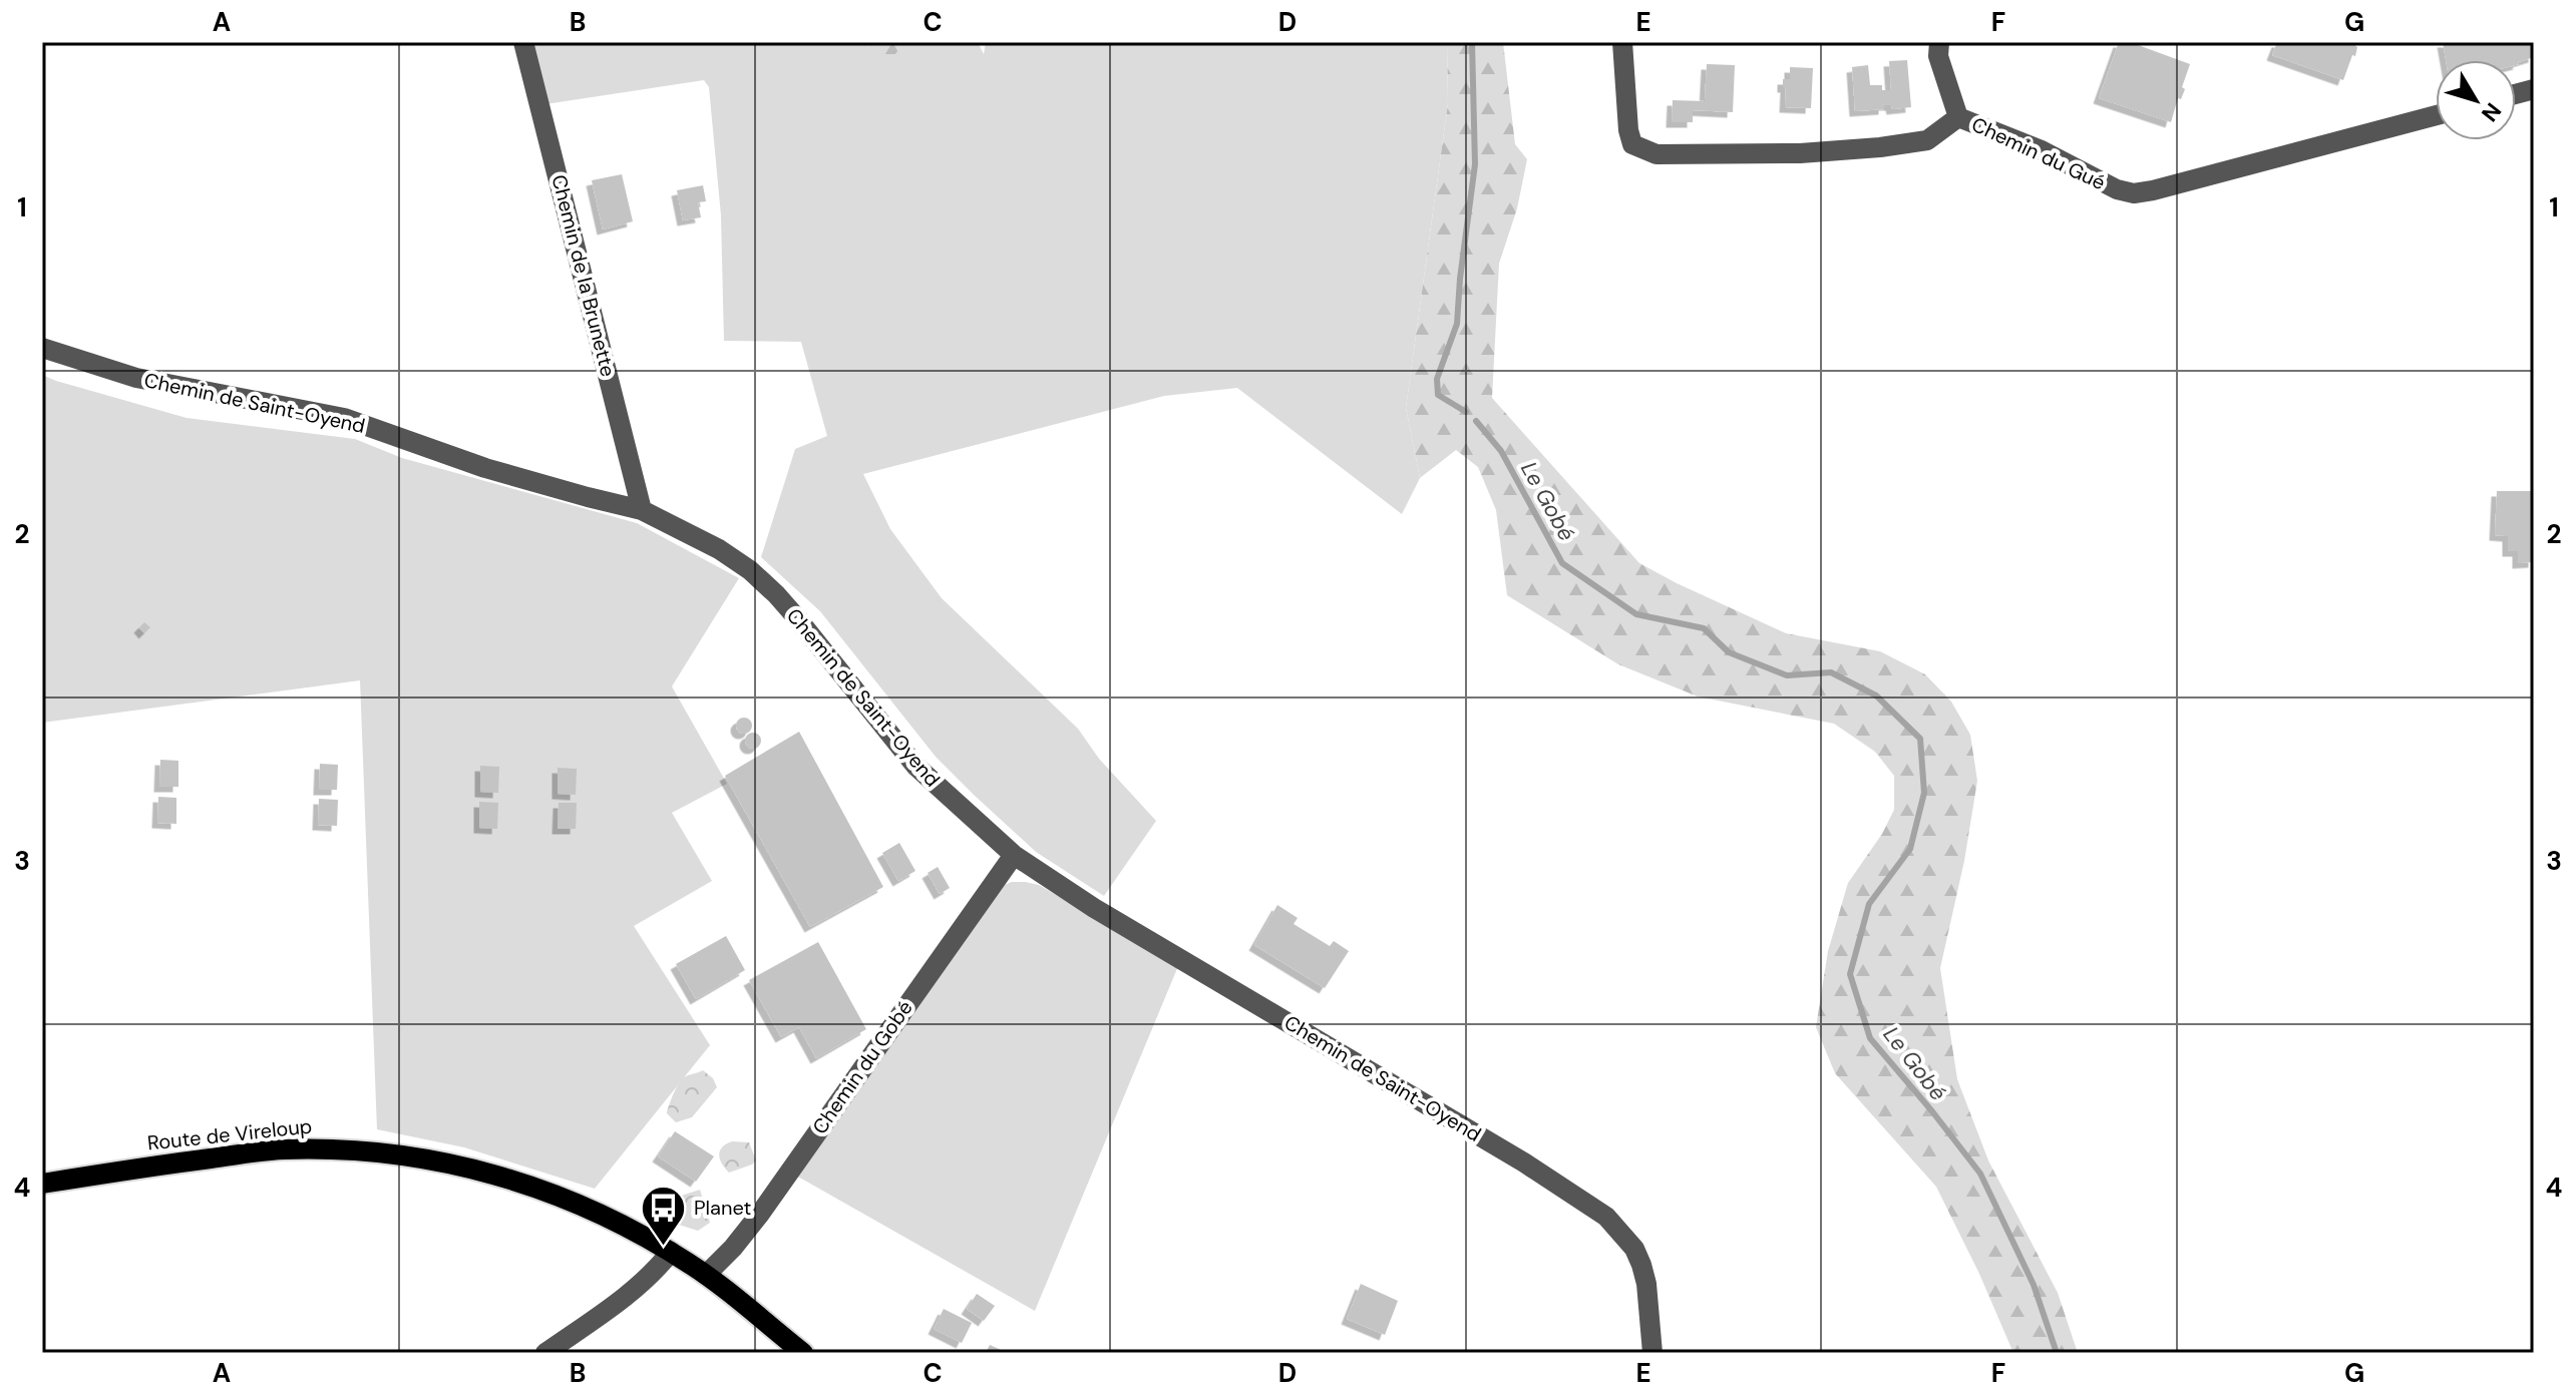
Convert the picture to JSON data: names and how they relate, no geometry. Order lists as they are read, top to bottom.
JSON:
{
  "streets": {
    "main road": ["Route de Vireloup"],
    "street": [
      "Chemin du Gué",
      "Chemin de la Brunette",
      "Chemin de Saint-Oyend",
      "Chemin du Gobé"
    ]
  },
  "crossings": [
    ["Chemin de la Brunette", "Chemin de Saint-Oyend"],
    ["Chemin de Saint-Oyend", "Chemin du Gobé"],
    ["Chemin du Gobé", "Route de Vireloup"]
  ],
  "water": ["Le Gobé"],
  "places": {
    "bus stop": ["Planet"]
  },
  "north": "bottom right",
  "grid": {
    "columns": [
      "A",
      "B",
      "C",
      "D",
      "E",
      "F",
      "G"
    ],
    "rows": [
      "1",
      "2",
      "3",
      "4"
    ]
  }
}
